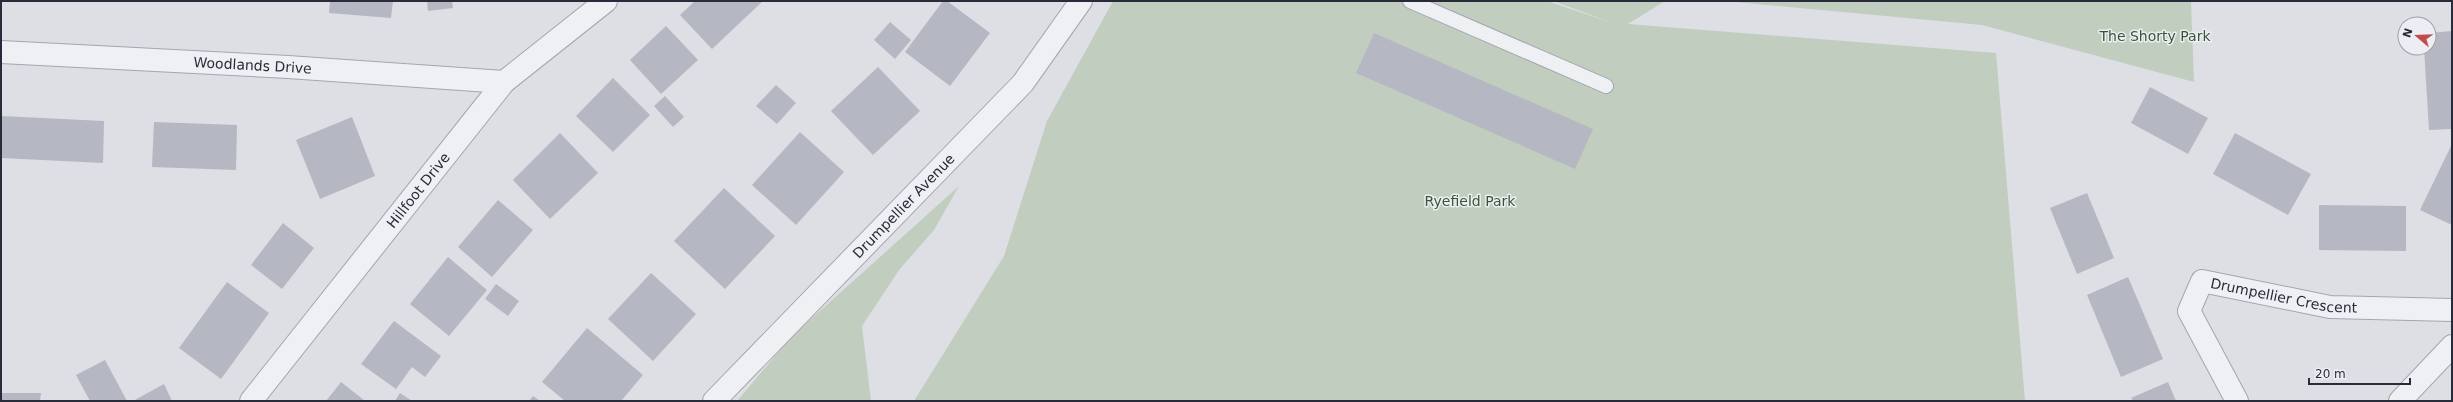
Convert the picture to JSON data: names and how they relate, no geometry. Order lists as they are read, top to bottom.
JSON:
{
  "streets": {
    "street": [
      "Woodlands Drive",
      "Hillfoot Drive",
      "Drumpellier Avenue",
      "Drumpellier Crescent"
    ]
  },
  "crossings": [
    ["Woodlands Drive", "Hillfoot Drive"]
  ],
  "parks": ["The Shorty Park", "Ryefield Park"],
  "scale_bar": "20 m",
  "north": "left"
}
